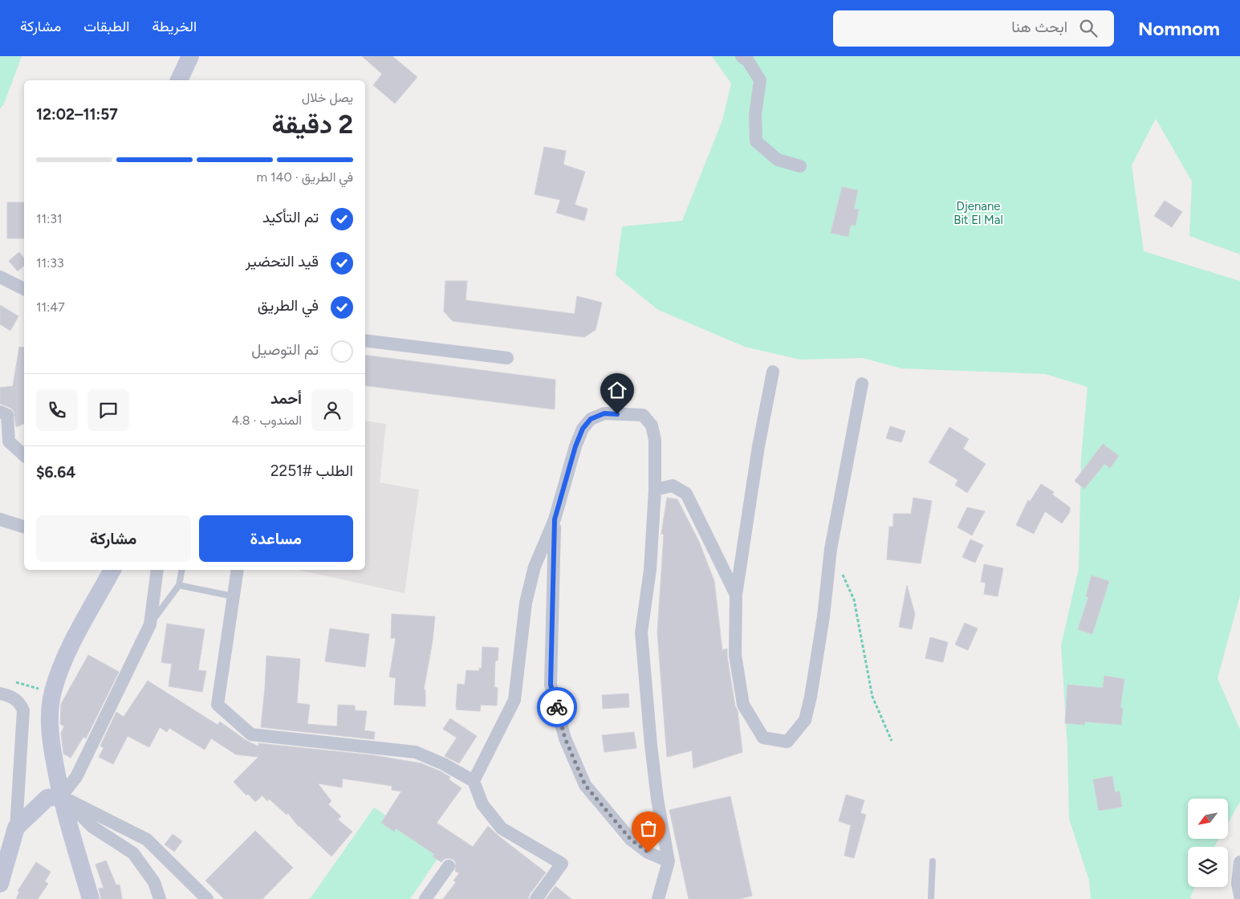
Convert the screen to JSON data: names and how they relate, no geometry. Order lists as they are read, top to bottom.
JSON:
{
  "parks": ["Djenane Bit El Mal"],
  "north": "bottom left",
  "page": {
    "header": "Nomnom",
    "search": "ابحث هنا",
    "nav": ["الخريطة", "الطبقات", "مشاركة"],
    "heading": ["2 دقيقة", "يصل خلال", "11:57–12:02"],
    "panel": [
      "أحمد",
      "المندوب · 4.8",
      "الطلب #2251",
      "$6.64"
    ],
    "bar": "في الطريق · 140 m",
    "list": [
      ["تم التأكيد", "11:31"],
      ["قيد التحضير", "11:33"],
      ["في الطريق", "11:47"],
      "تم التوصيل"
    ],
    "buttons": ["مساعدة", "مشاركة"]
  }
}
